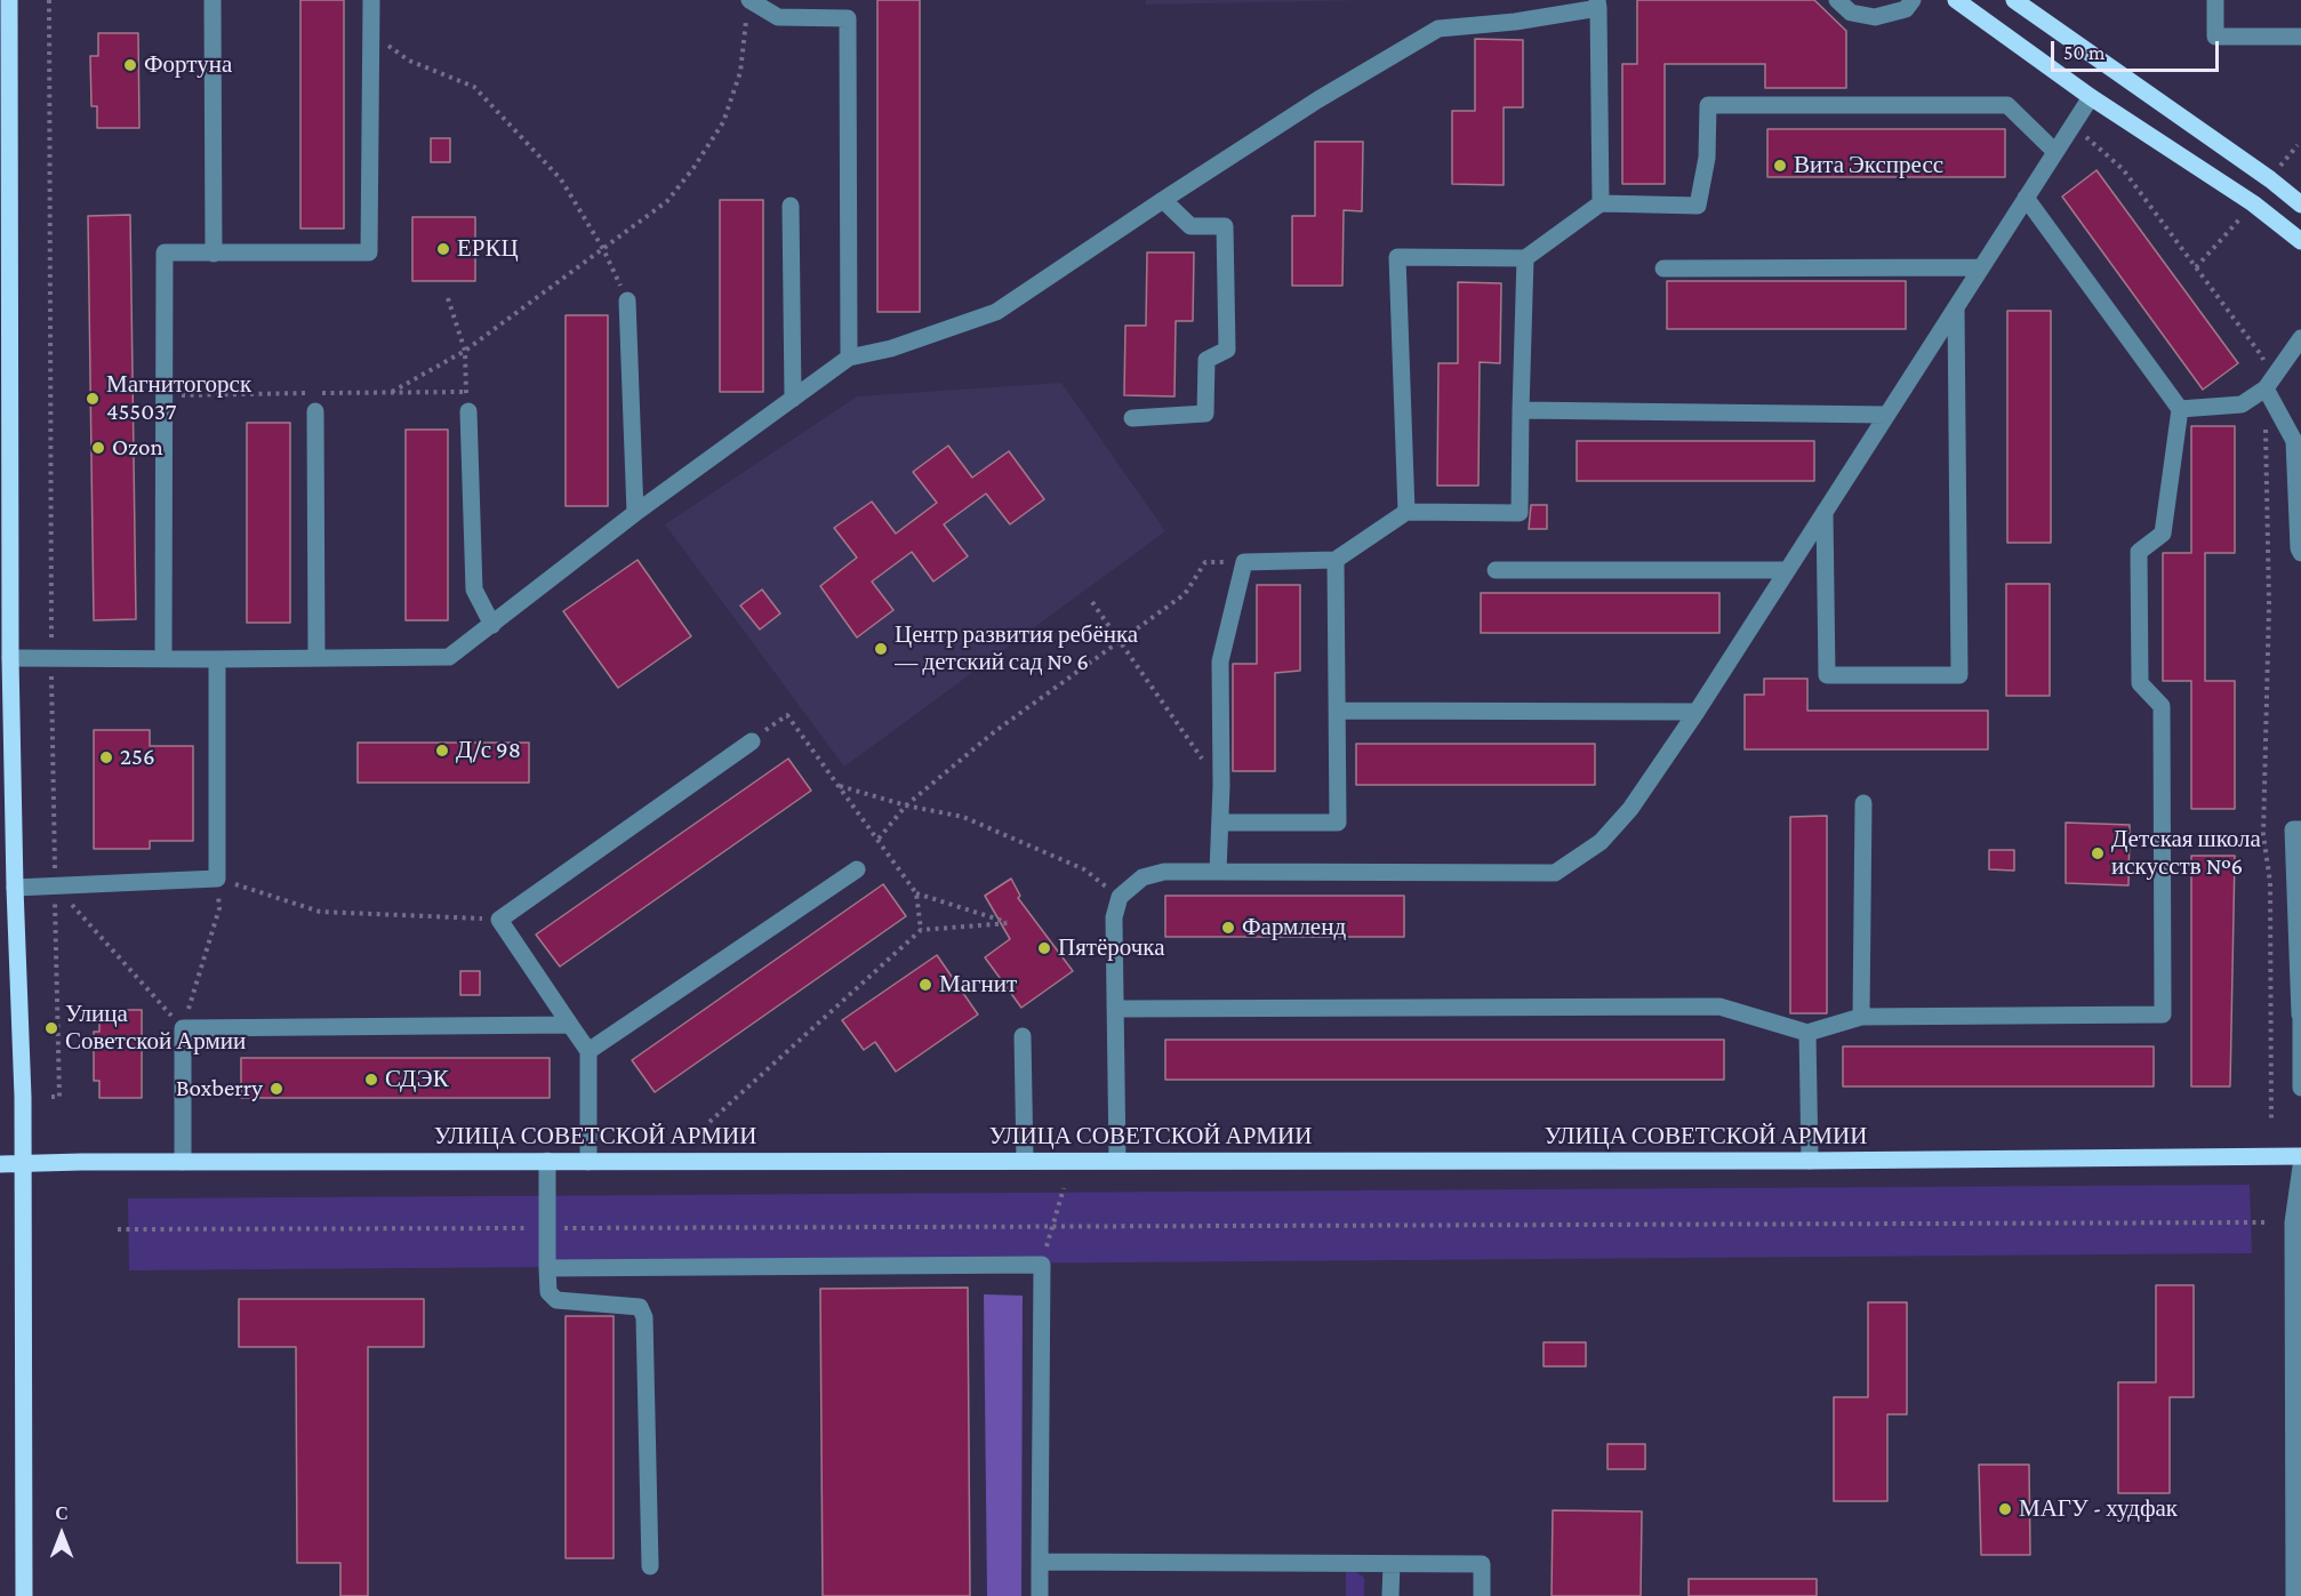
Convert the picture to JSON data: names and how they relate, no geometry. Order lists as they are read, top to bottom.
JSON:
{
  "streets": {
    "main road": ["УЛИЦА СОВЕТСКОЙ АРМИИ"]
  },
  "places": [
    "Фортуна",
    "Вита Экспресс",
    "ЕРКЦ",
    "Магнитогорск 455037",
    "Ozon",
    "Центр развития ребёнка — детский сад № 6",
    "Д/с 98",
    "256",
    "Детская школа искусств №6",
    "Фармленд",
    "Пятёрочка",
    "Магнит",
    "Улица Советской Армии",
    "СДЭК",
    "Boxberry",
    "МАГУ - худфак"
  ],
  "scale_bar": "50 m",
  "north": "top"
}
